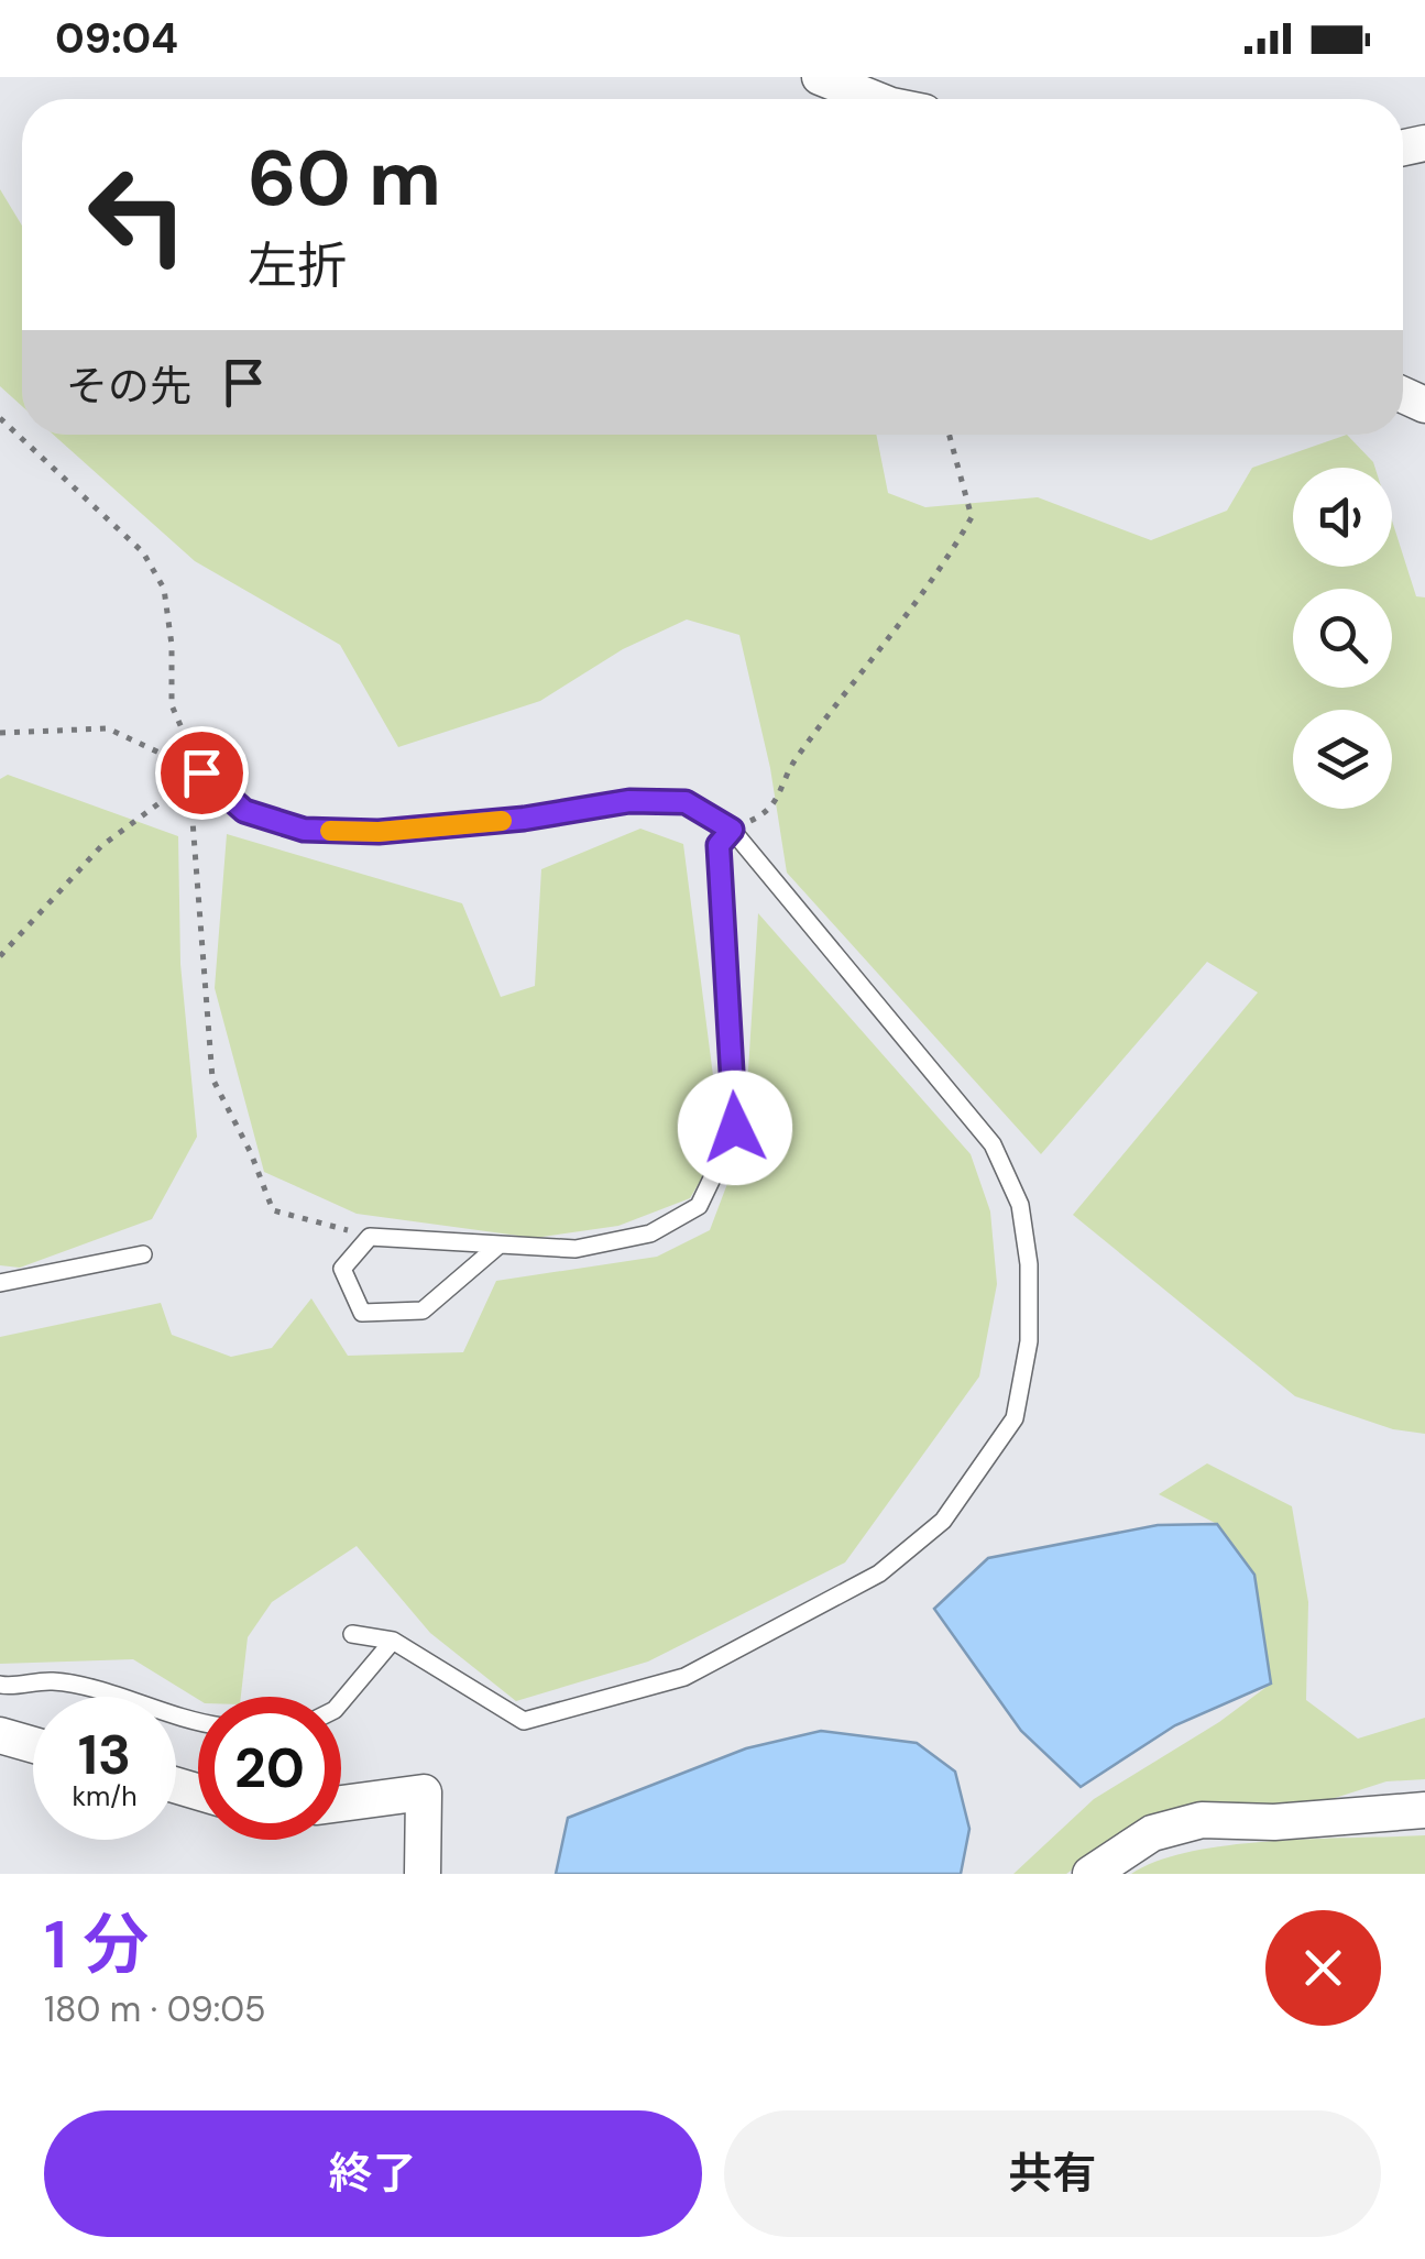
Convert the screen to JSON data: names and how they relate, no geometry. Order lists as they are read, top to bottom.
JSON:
{
  "page": {
    "status": "09:04",
    "turn": ["60 m", "左折"],
    "then": "その先",
    "speed": "13 km/h",
    "limit": "20",
    "heading": ["1 分", "180 m · 09:05"],
    "buttons": ["終了", "共有"]
  }
}
